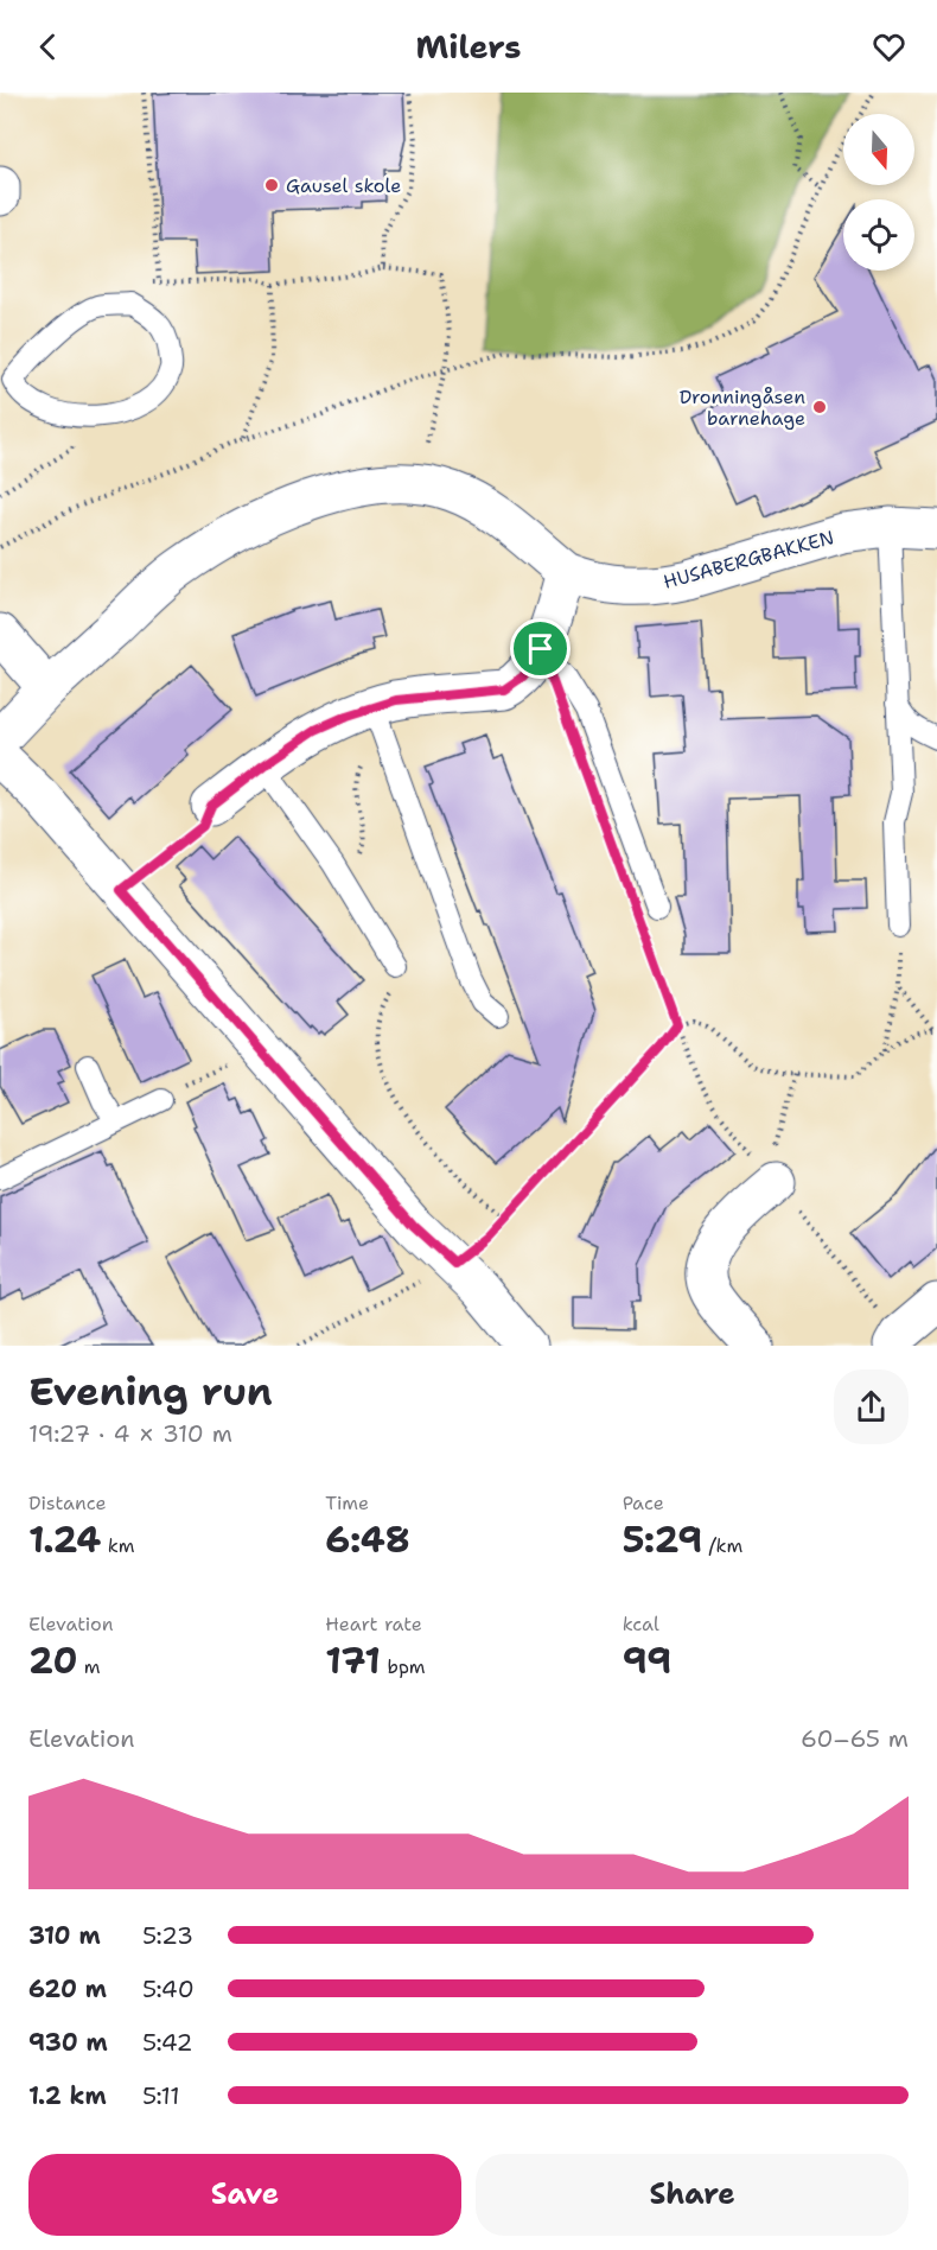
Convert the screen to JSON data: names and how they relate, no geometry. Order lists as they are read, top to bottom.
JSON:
{
  "streets": {
    "street": ["HUSABERGBAKKEN"]
  },
  "places": ["Gausel skole", "Dronningåsen barnehage"],
  "north": "bottom",
  "page": {
    "header": "Milers",
    "heading": ["Evening run", "19:27 · 4 × 310 m"],
    "stats": [
      ["Distance", "1.24 km"],
      ["Time", "6:48"],
      ["Pace", "5:29 /km"],
      ["Elevation", "20 m"],
      ["Heart rate", "171 bpm"],
      ["kcal", "99"]
    ],
    "chart": ["Elevation", "60–65 m"],
    "list": [
      {
        "name": "310 m",
        "note": "5:23"
      },
      {
        "name": "620 m",
        "note": "5:40"
      },
      {
        "name": "930 m",
        "note": "5:42"
      },
      {
        "name": "1.2 km",
        "note": "5:11"
      }
    ],
    "buttons": ["Save", "Share"]
  }
}
